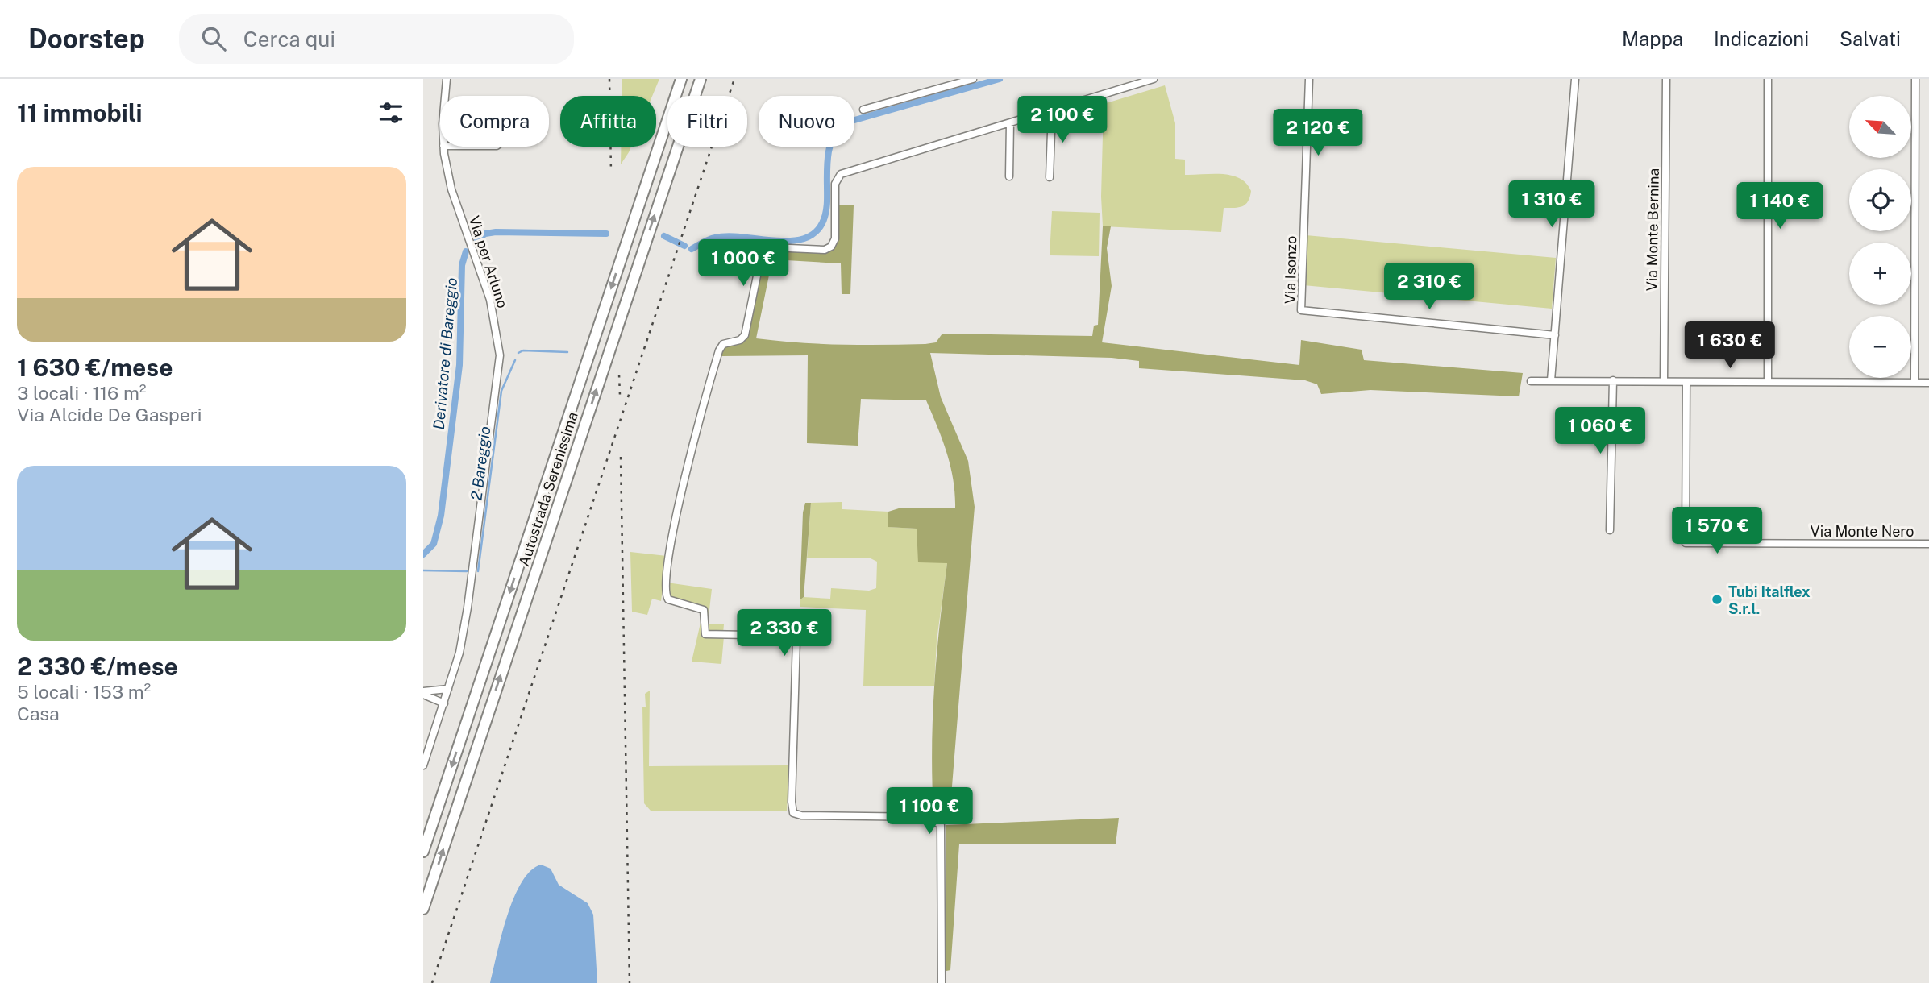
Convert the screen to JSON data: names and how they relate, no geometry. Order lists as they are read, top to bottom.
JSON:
{
  "streets": {
    "highway": ["Autostrada Serenissima"],
    "street": [
      "Via Monte Bernina",
      "Via per Arluno",
      "Via Isonzo",
      "Via Monte Nero"
    ]
  },
  "water": ["Derivatore di Bareggio", "2 Bareggio"],
  "places": ["Tubi Italflex S.r.l."],
  "north": "top left",
  "page": {
    "header": "Doorstep",
    "search": "Cerca qui",
    "nav": ["Mappa", "Indicazioni", "Salvati"],
    "heading": "11 immobili",
    "map_buttons": ["+", "−"],
    "price": [
      "2 100 €",
      "2 120 €",
      "1 310 €",
      "1 140 €",
      "1 000 €",
      "2 310 €",
      "1 630 €",
      "1 060 €",
      "1 570 €",
      "2 330 €",
      "1 100 €"
    ],
    "chip": [
      "Compra",
      "Affitta",
      "Filtri",
      "Nuovo"
    ],
    "list": [
      {
        "name": "1 630 €/mese",
        "note": "3 locali · 116 m² · Via Alcide De Gasperi"
      },
      {
        "name": "2 330 €/mese",
        "note": "5 locali · 153 m² · Casa"
      }
    ]
  }
}
